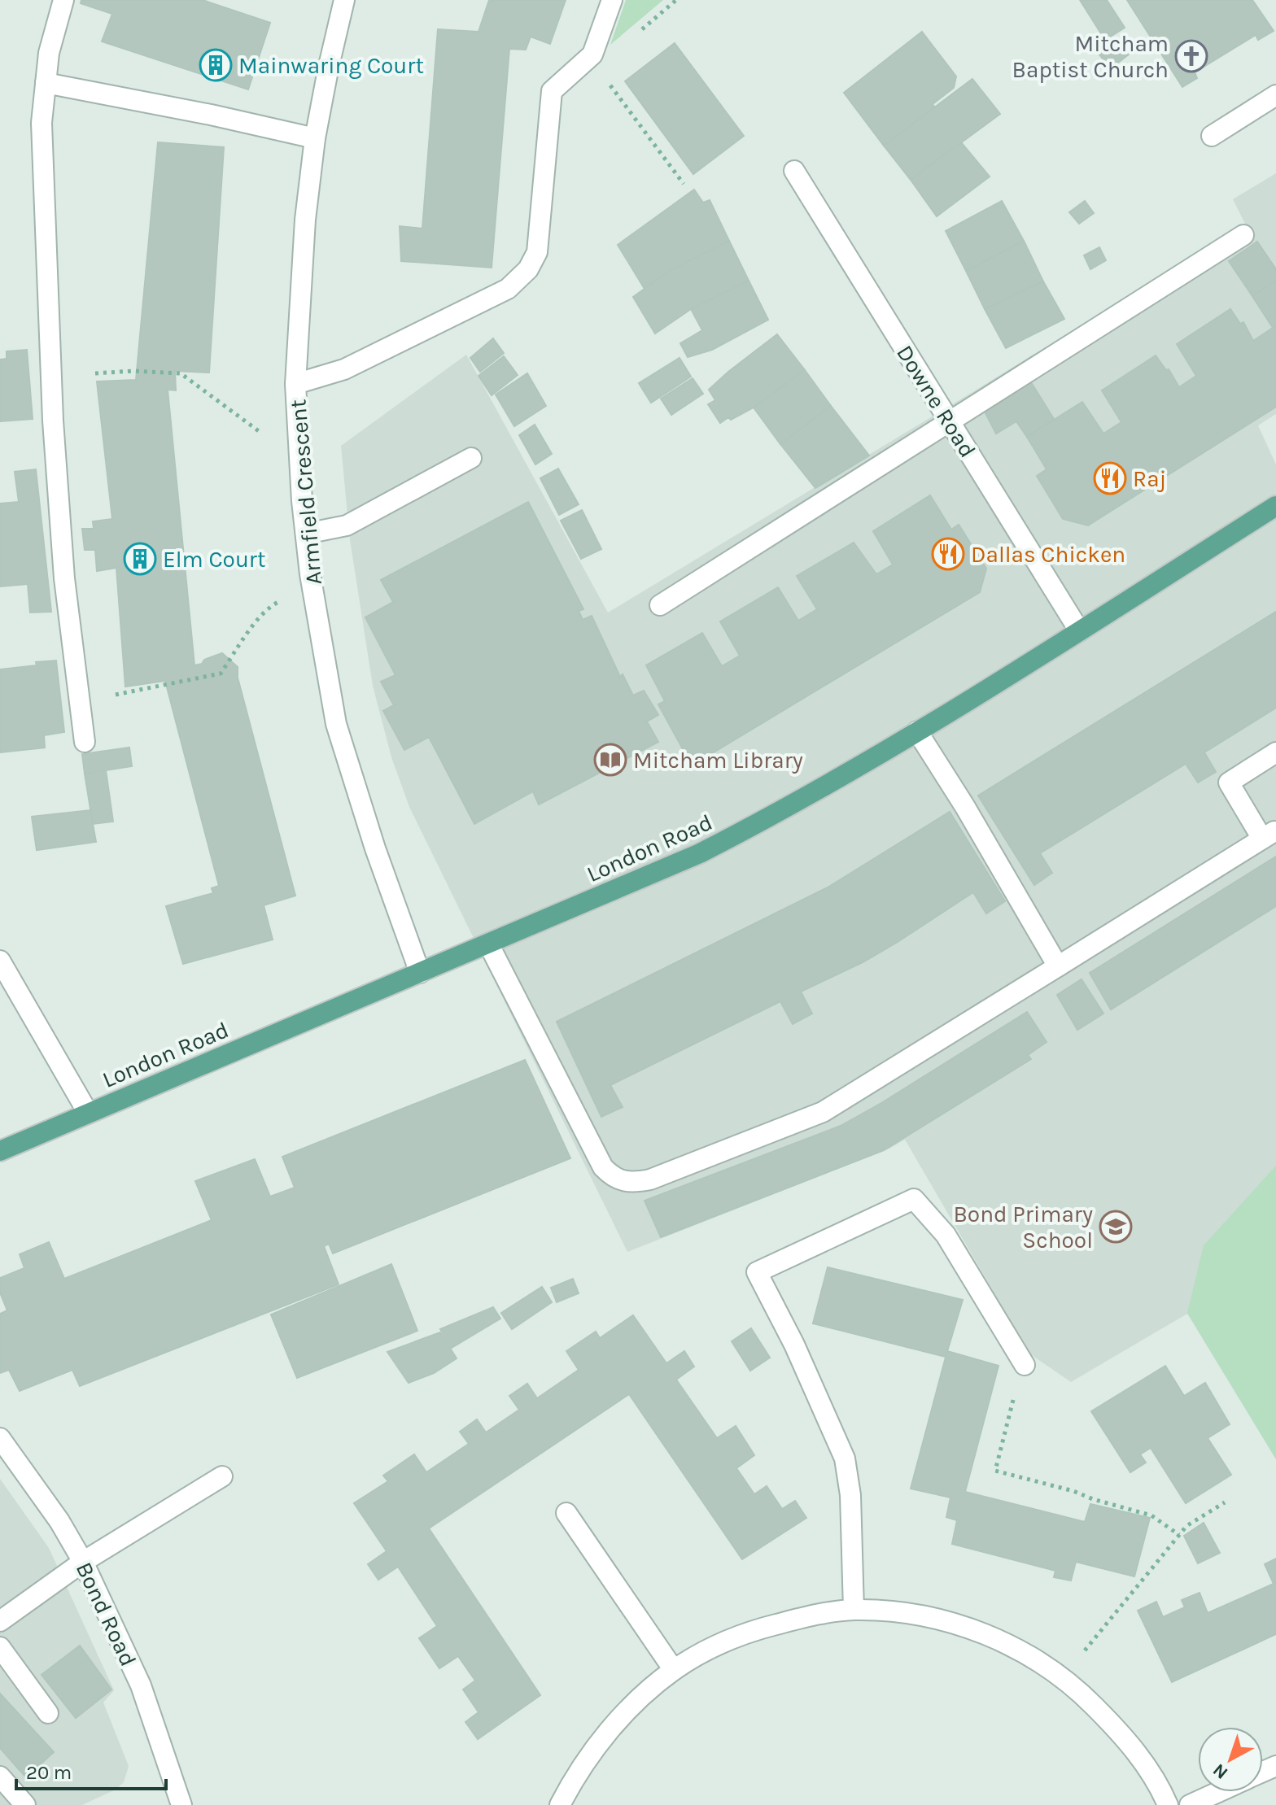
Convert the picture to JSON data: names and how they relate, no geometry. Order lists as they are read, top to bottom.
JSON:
{
  "streets": {
    "main road": ["London Road"],
    "street": ["Downe Road", "Armfield Crescent", "Bond Road"]
  },
  "crossings": [
    ["Downe Road", "London Road"],
    ["Armfield Crescent", "London Road"]
  ],
  "places": {
    "church": ["Mitcham Baptist Church"],
    "building": ["Mainwaring Court", "Elm Court"],
    "restaurant": ["Raj", "Dallas Chicken"],
    "library": ["Mitcham Library"],
    "school or university": ["Bond Primary School"]
  },
  "scale_bar": "20 m",
  "north": "bottom left"
}
